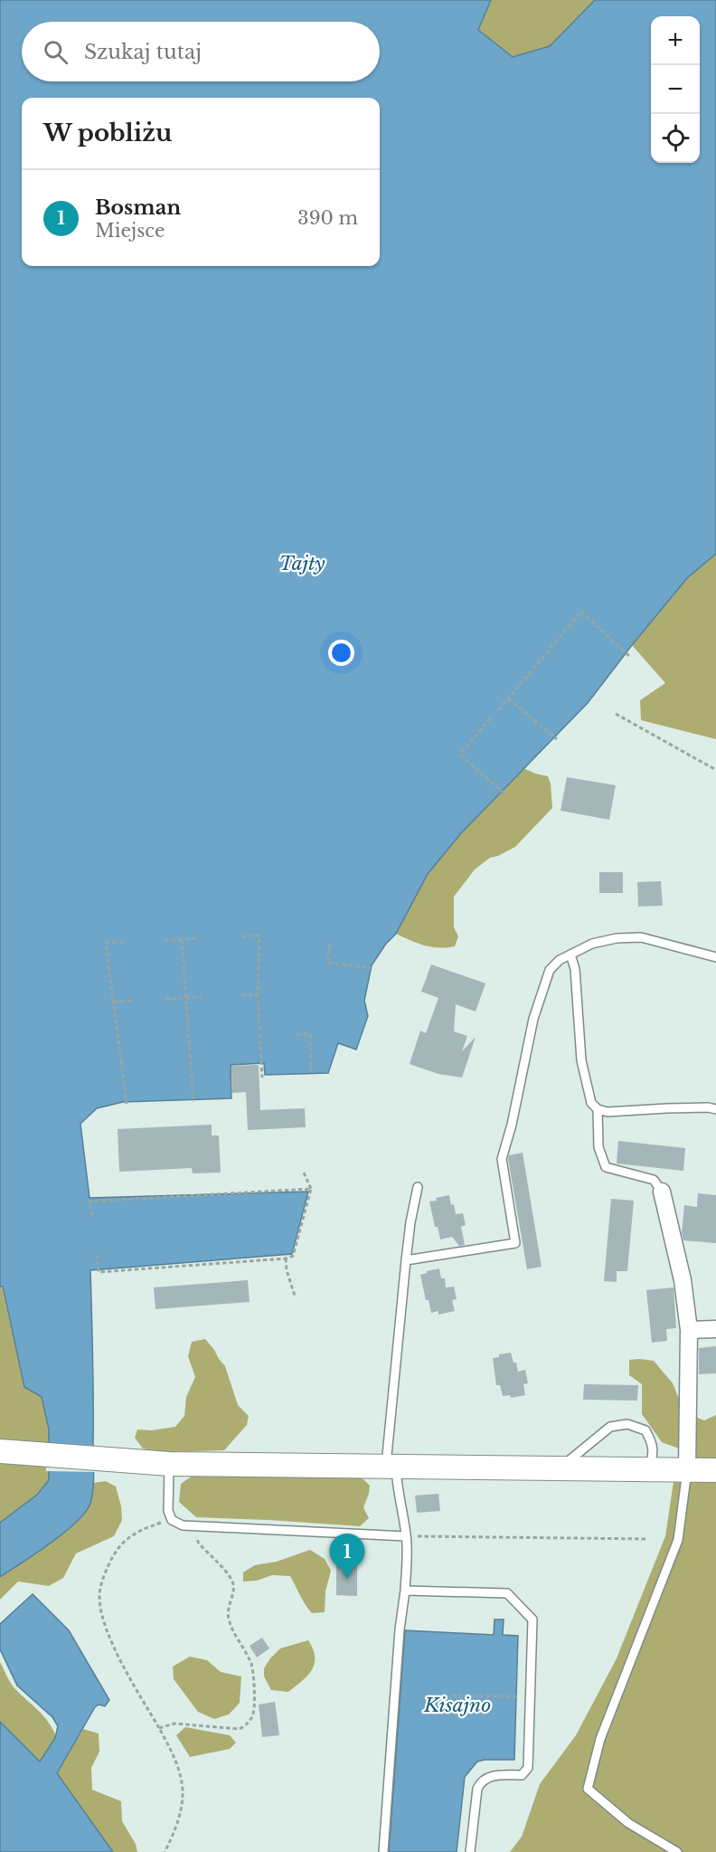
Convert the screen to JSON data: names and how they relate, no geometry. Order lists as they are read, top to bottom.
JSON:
{
  "water": ["Tajty", "Kisajno"],
  "page": {
    "map_buttons": ["+", "−"],
    "search": "Szukaj tutaj",
    "heading": "W pobliżu",
    "list": [
      {
        "mark": "1",
        "name": "Bosman",
        "note": "Miejsce",
        "value": "390 m"
      }
    ],
    "pins": "1"
  }
}
